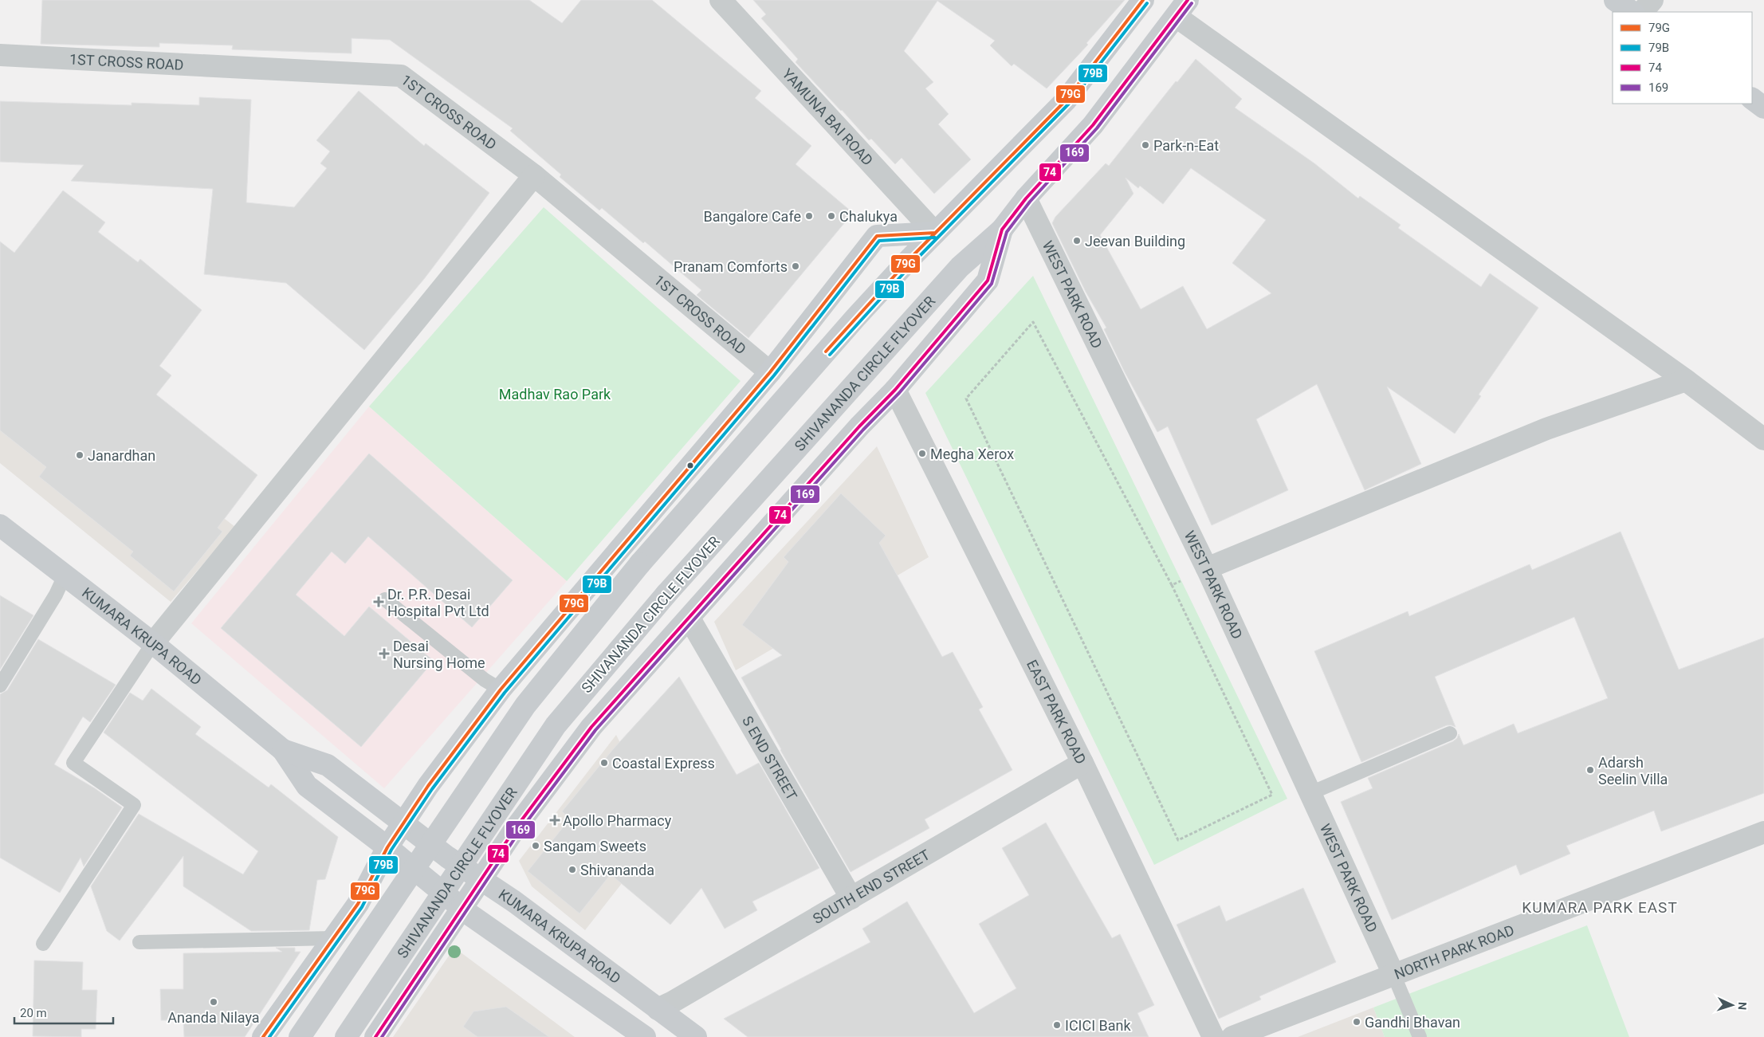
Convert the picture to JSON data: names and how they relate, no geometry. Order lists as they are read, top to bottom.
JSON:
{
  "streets": {
    "main road": ["SHIVANANDA CIRCLE FLYOVER", "KUMARA KRUPA ROAD"],
    "street": [
      "1ST CROSS ROAD",
      "YAMUNA BAI ROAD",
      "WEST PARK ROAD",
      "EAST PARK ROAD",
      "S END STREET",
      "SOUTH END STREET",
      "NORTH PARK ROAD"
    ]
  },
  "crossings": [
    ["WEST PARK ROAD", "NORTH PARK ROAD"],
    ["KUMARA KRUPA ROAD", "SOUTH END STREET"],
    ["EAST PARK ROAD", "SOUTH END STREET"],
    ["S END STREET", "SOUTH END STREET"]
  ],
  "districts": ["KUMARA PARK EAST"],
  "parks": ["Madhav Rao Park"],
  "places": {
    "other": [
      "Park-n-Eat",
      "Bangalore Cafe",
      "Chalukya",
      "Jeevan Building",
      "Pranam Comforts",
      "Megha Xerox",
      "Janardhan",
      "Coastal Express",
      "Adarsh Seelin Villa",
      "Sangam Sweets",
      "Shivananda",
      "Ananda Nilaya",
      "Gandhi Bhavan",
      "ICICI Bank"
    ],
    "health": ["Dr. P.R. Desai Hospital Pvt Ltd", "Desai Nursing Home", "Apollo Pharmacy"]
  },
  "lines": [
    "transit line 79G",
    "transit line 74",
    "transit line 79B",
    "transit line 169"
  ],
  "legend": [
    "79G",
    "79B",
    "74",
    "169"
  ],
  "scale_bar": "20 m",
  "north": "right"
}
